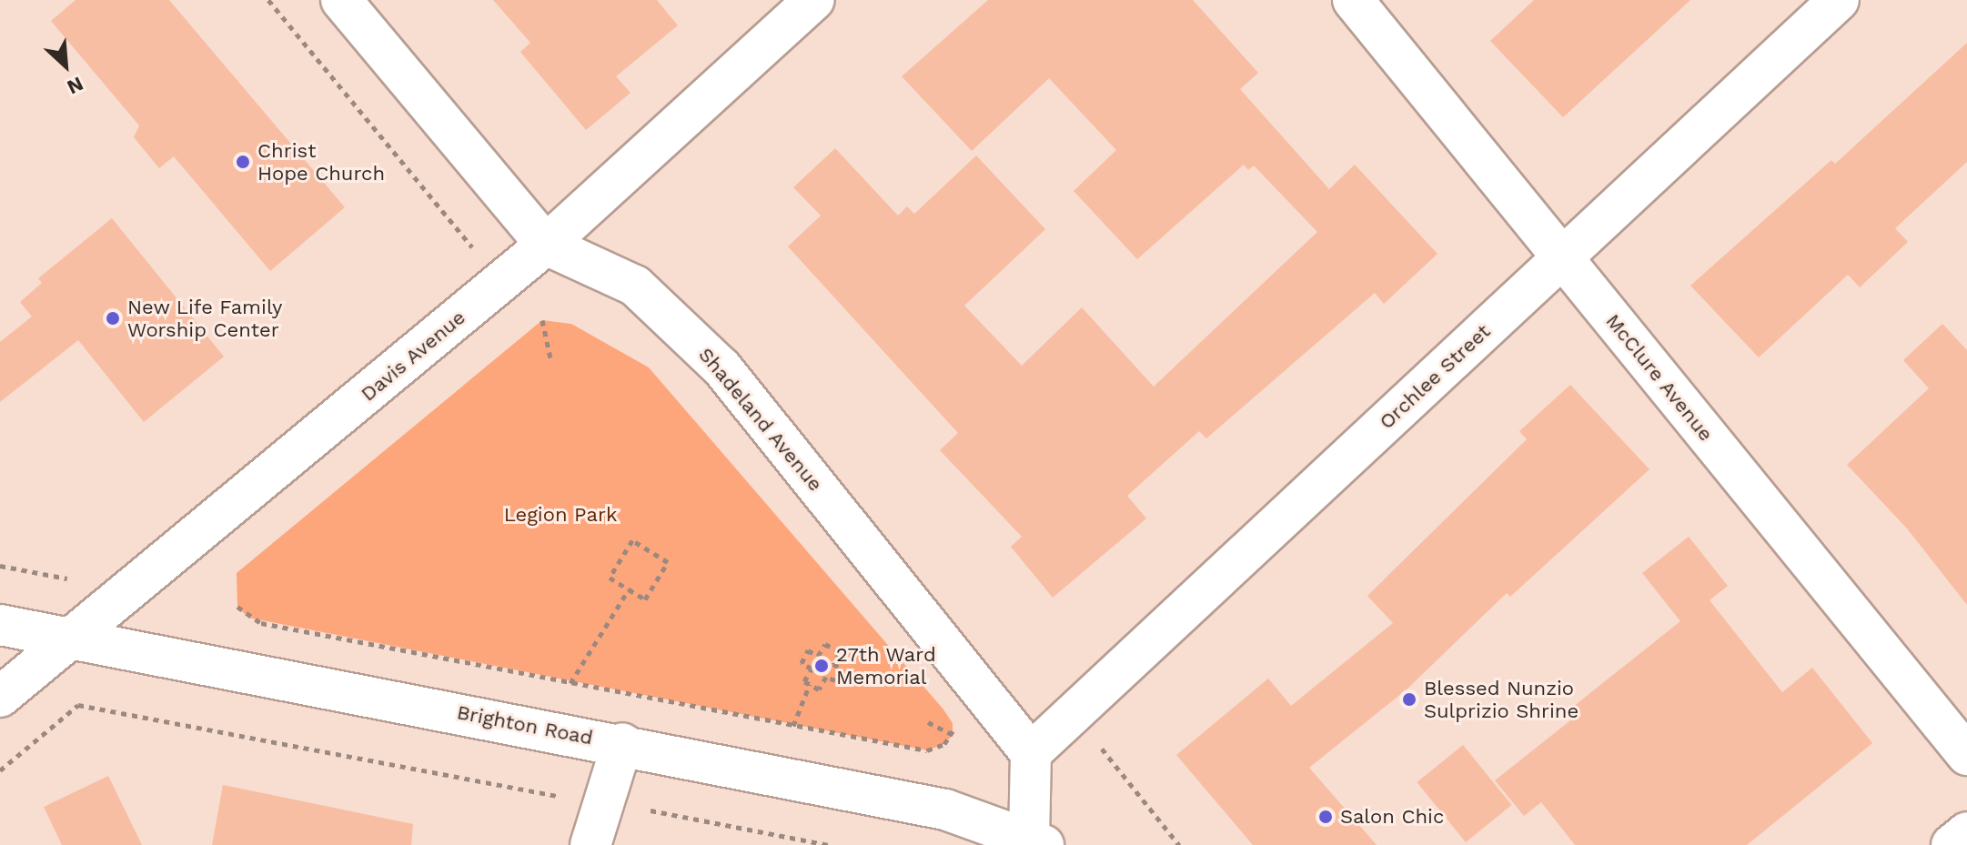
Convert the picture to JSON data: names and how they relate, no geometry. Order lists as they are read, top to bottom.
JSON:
{
  "streets": {
    "street": [
      "Davis Avenue",
      "Orchlee Street",
      "McClure Avenue",
      "Shadeland Avenue",
      "Brighton Road"
    ]
  },
  "crossings": [
    ["Davis Avenue", "Shadeland Avenue"],
    ["Davis Avenue", "Brighton Road"],
    ["Orchlee Street", "McClure Avenue"],
    ["Orchlee Street", "Shadeland Avenue"]
  ],
  "parks": ["Legion Park"],
  "places": [
    "Christ Hope Church",
    "New Life Family Worship Center",
    "27th Ward Memorial",
    "Blessed Nunzio Sulprizio Shrine",
    "Salon Chic"
  ],
  "north": "bottom right"
}
